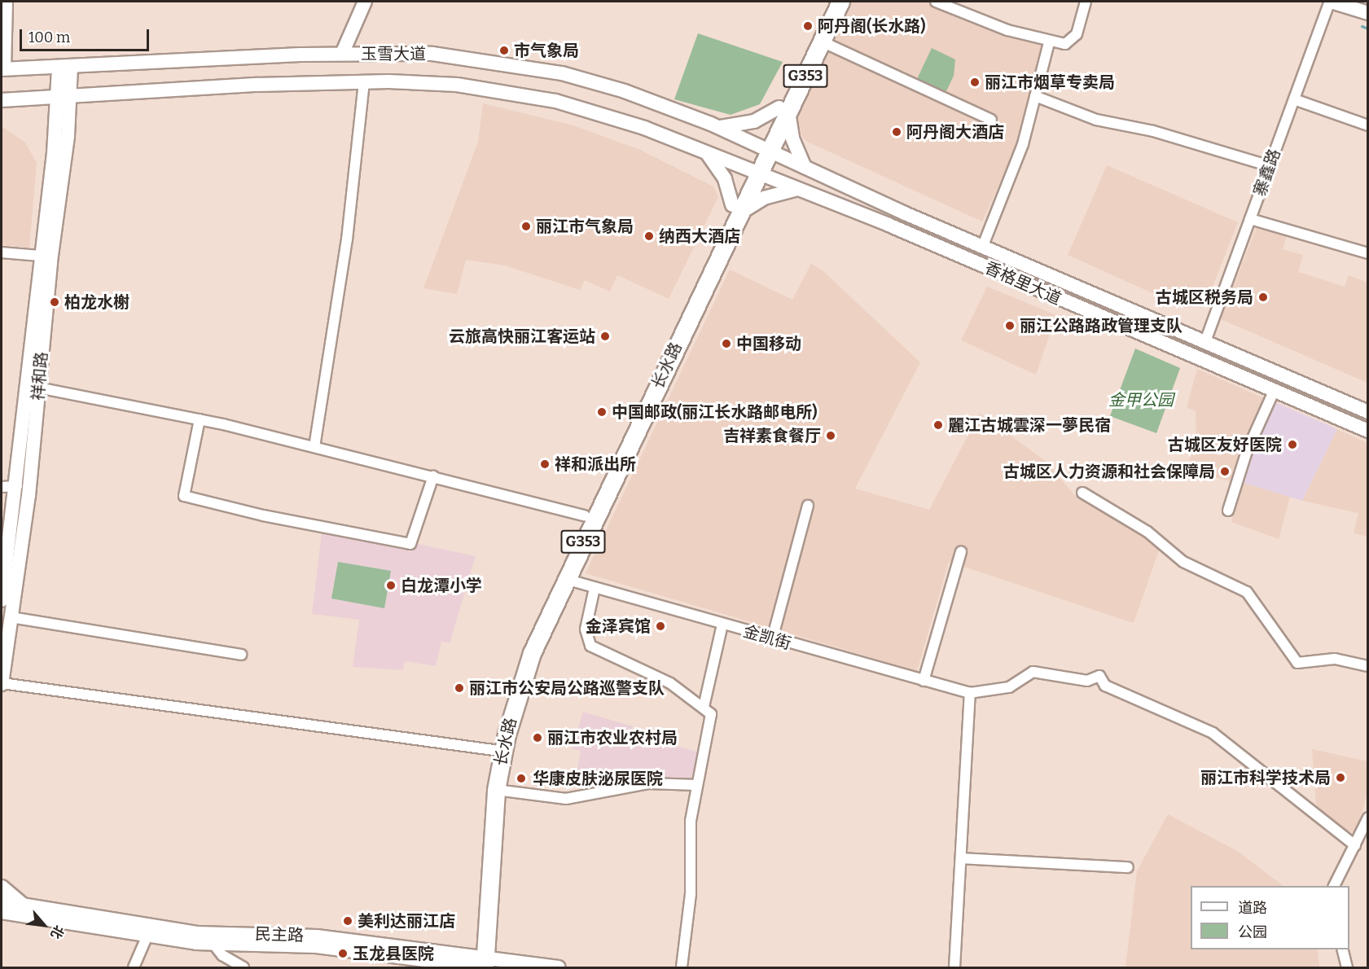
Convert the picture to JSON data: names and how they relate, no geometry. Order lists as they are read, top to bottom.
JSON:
{
  "streets": {
    "highway": ["G353", "长水路"],
    "main road": [
      "玉雪大道",
      "香格里大道",
      "祥和路",
      "民主路"
    ],
    "street": ["寨鑫路", "金凯街"]
  },
  "crossings": [
    ["玉雪大道", "香格里大道"],
    ["玉雪大道", "长水路"],
    ["玉雪大道", "祥和路"],
    ["寨鑫路", "香格里大道"],
    ["香格里大道", "长水路"],
    ["长水路", "金凯街"],
    ["长水路", "民主路"]
  ],
  "parks": ["金甲公园"],
  "places": [
    "阿丹阁(长水路)",
    "市气象局",
    "丽江市烟草专卖局",
    "阿丹阁大酒店",
    "丽江市气象局",
    "纳西大酒店",
    "古城区税务局",
    "柏龙水榭",
    "丽江公路路政管理支队",
    "云旅高快丽江客运站",
    "中国移动",
    "中国邮政(丽江长水路邮电所)",
    "麗江古城雲深一夢民宿",
    "吉祥素食餐厅",
    "古城区友好医院",
    "祥和派出所",
    "古城区人力资源和社会保障局",
    "白龙潭小学",
    "金泽宾馆",
    "丽江市公安局公路巡警支队",
    "丽江市农业农村局",
    "丽江市科学技术局",
    "华康皮肤泌尿医院",
    "美利达丽江店",
    "玉龙县医院"
  ],
  "legend": ["道路", "公园"],
  "scale_bar": "100 m",
  "north": "bottom right"
}
